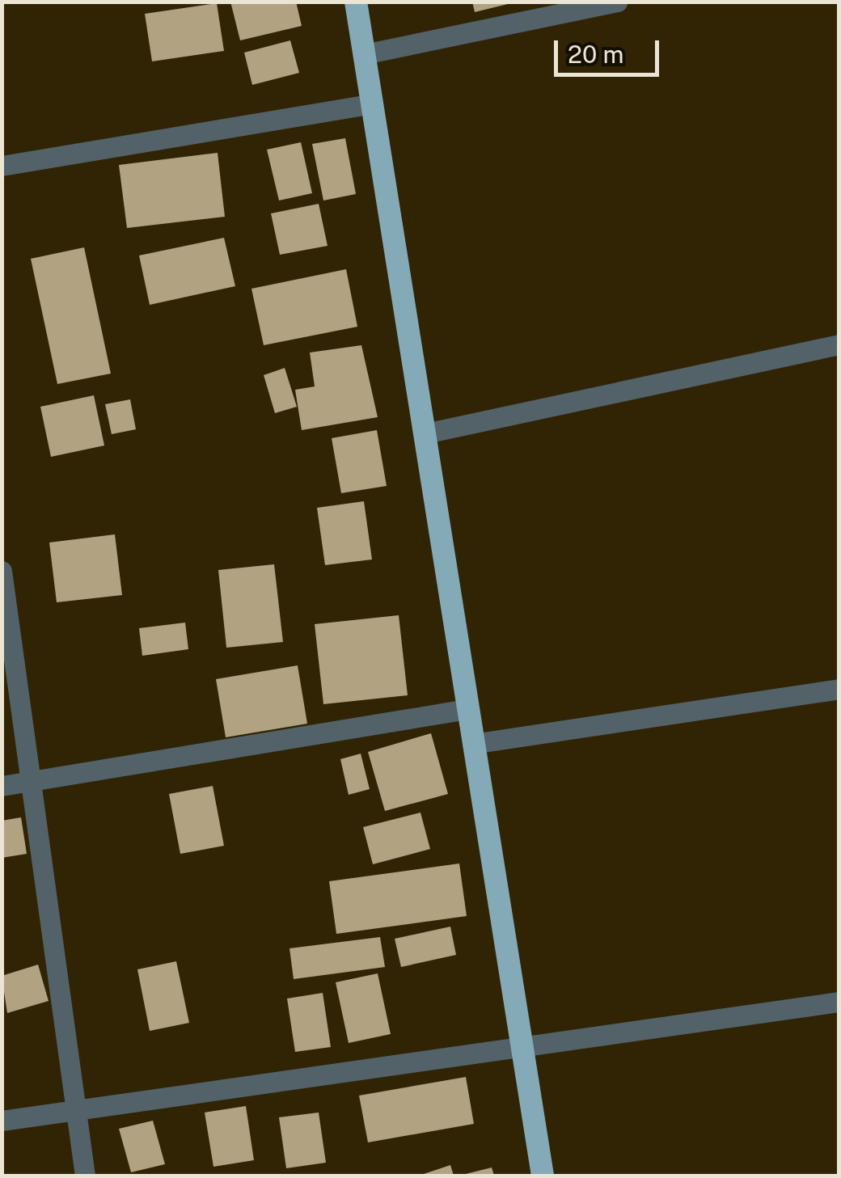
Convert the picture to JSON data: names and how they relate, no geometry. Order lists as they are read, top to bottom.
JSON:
{
  "scale_bar": "20 m"
}
